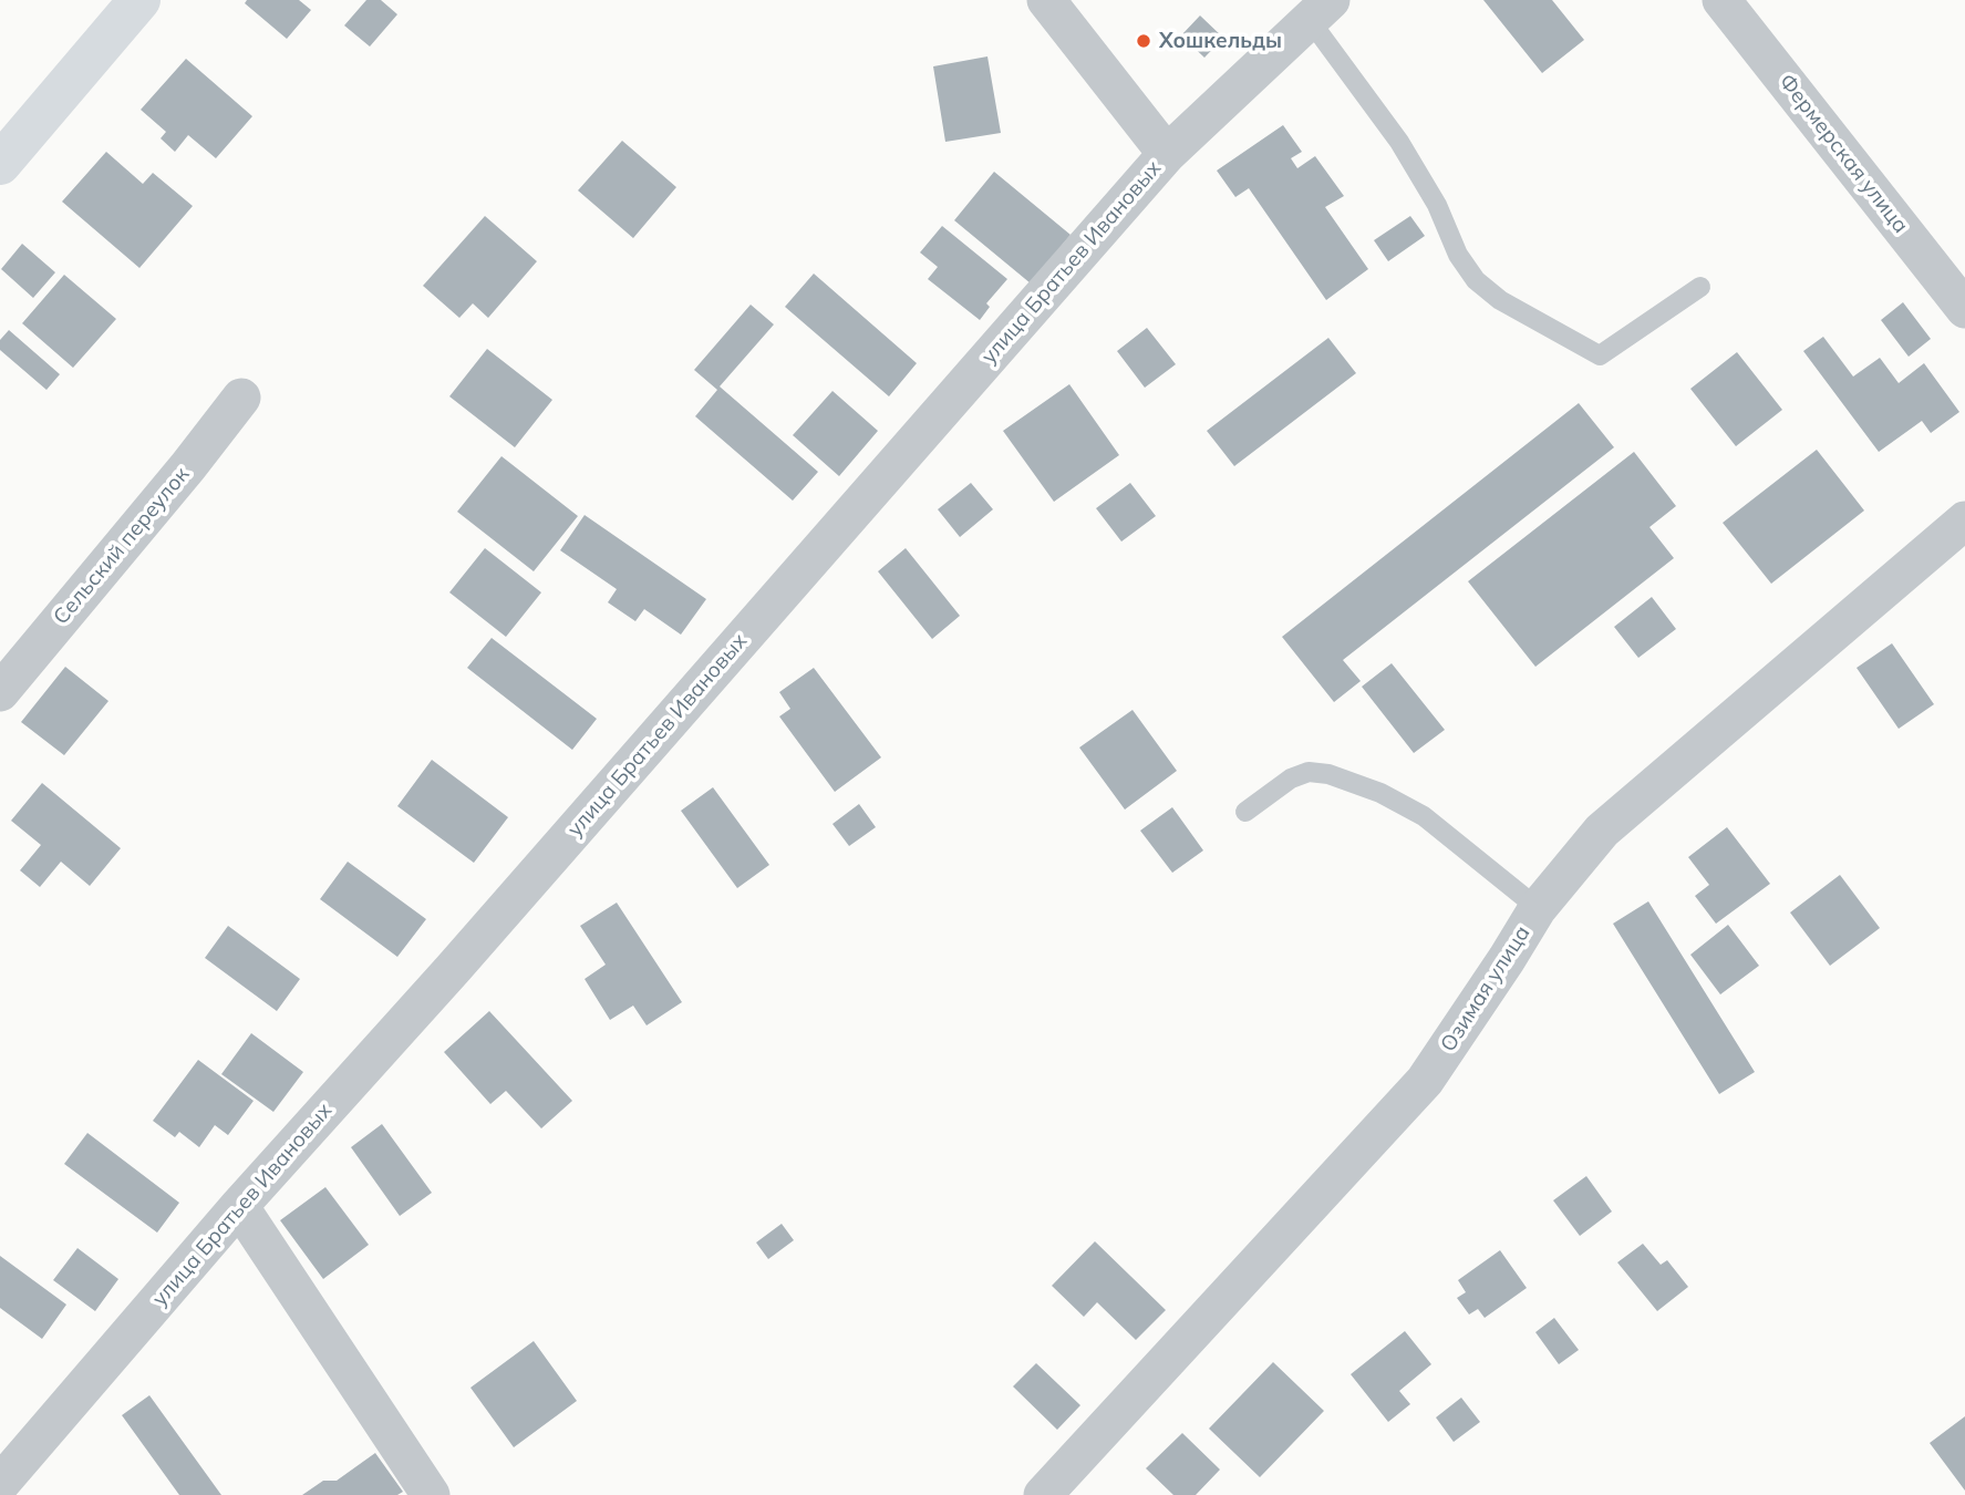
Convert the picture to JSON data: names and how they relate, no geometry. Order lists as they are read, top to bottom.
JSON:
{
  "streets": {
    "street": [
      "Фермерская улица",
      "улица Братьев Ивановых",
      "Сельский переулок",
      "Озимая улица"
    ]
  },
  "places": ["Хошкельды"]
}
